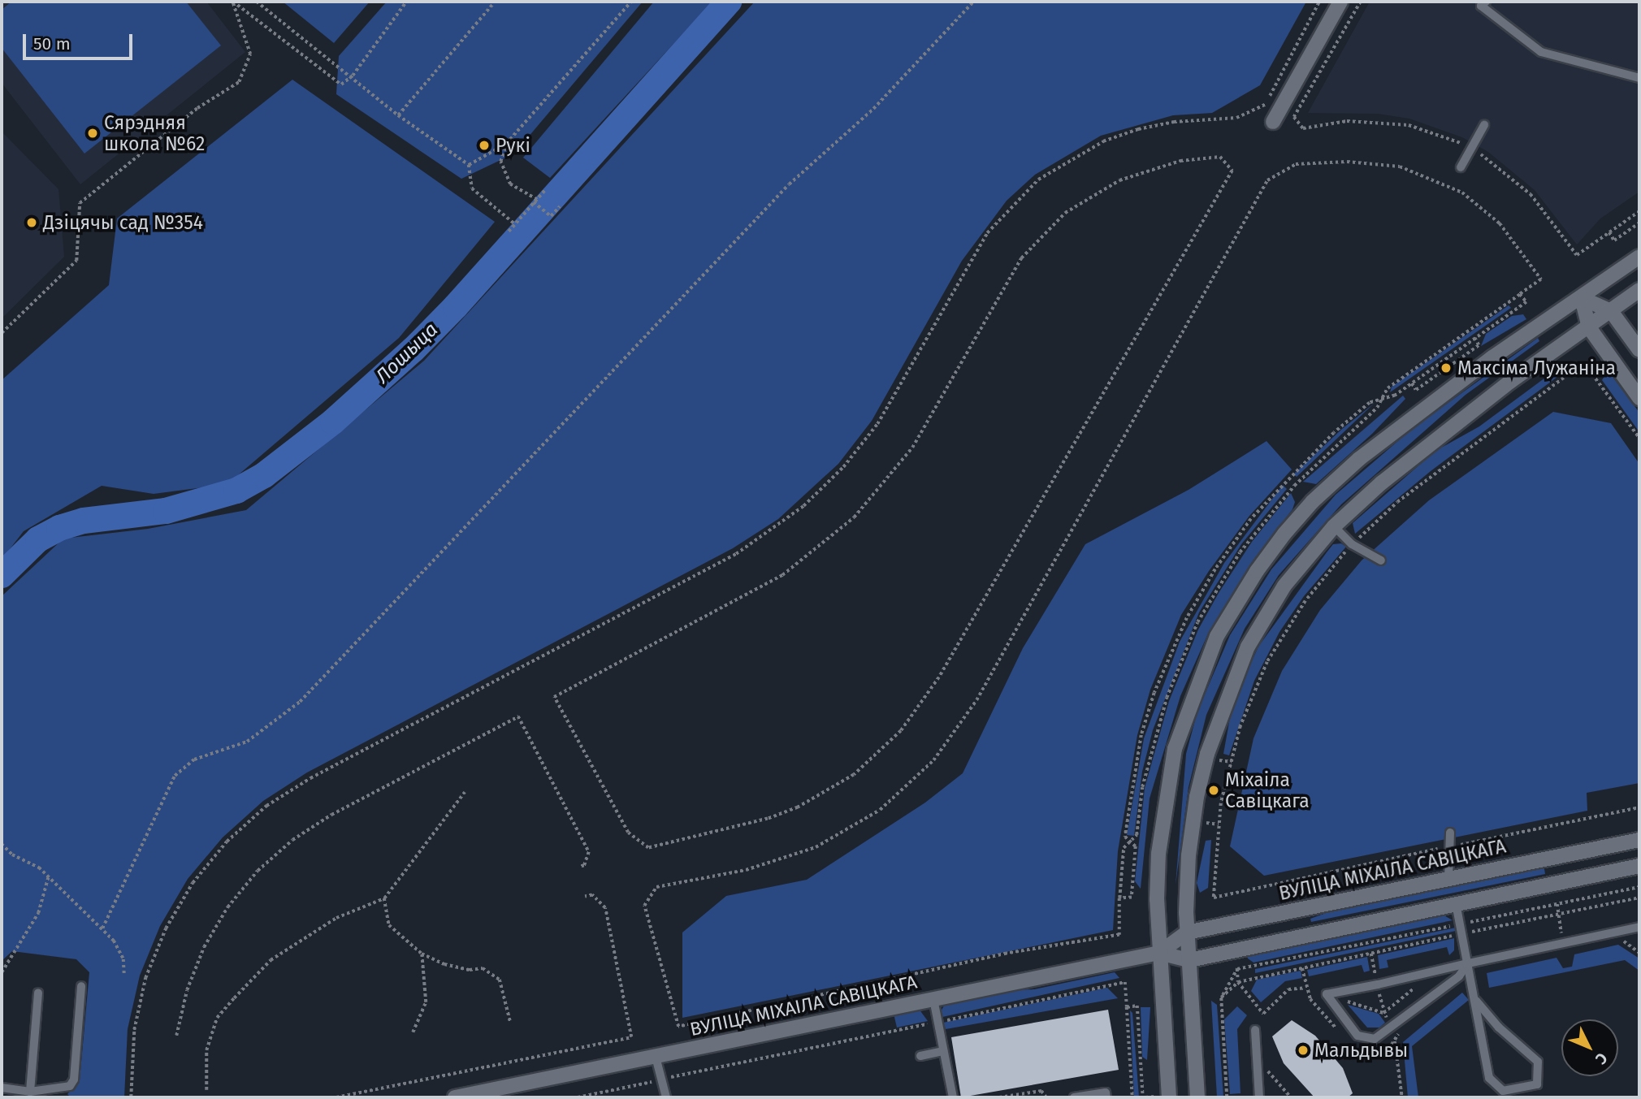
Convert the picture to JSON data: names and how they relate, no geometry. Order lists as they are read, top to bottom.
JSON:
{
  "streets": {
    "street": ["ВУЛІЦА МІХАІЛА САВІЦКАГА"]
  },
  "water": ["Лошыца"],
  "places": [
    "Сярэдняя школа №62",
    "Рукі",
    "Дзіцячы сад №354",
    "Максіма Лужаніна",
    "Міхаіла Савіцкага",
    "Мальдывы"
  ],
  "scale_bar": "50 m",
  "north": "bottom right"
}
